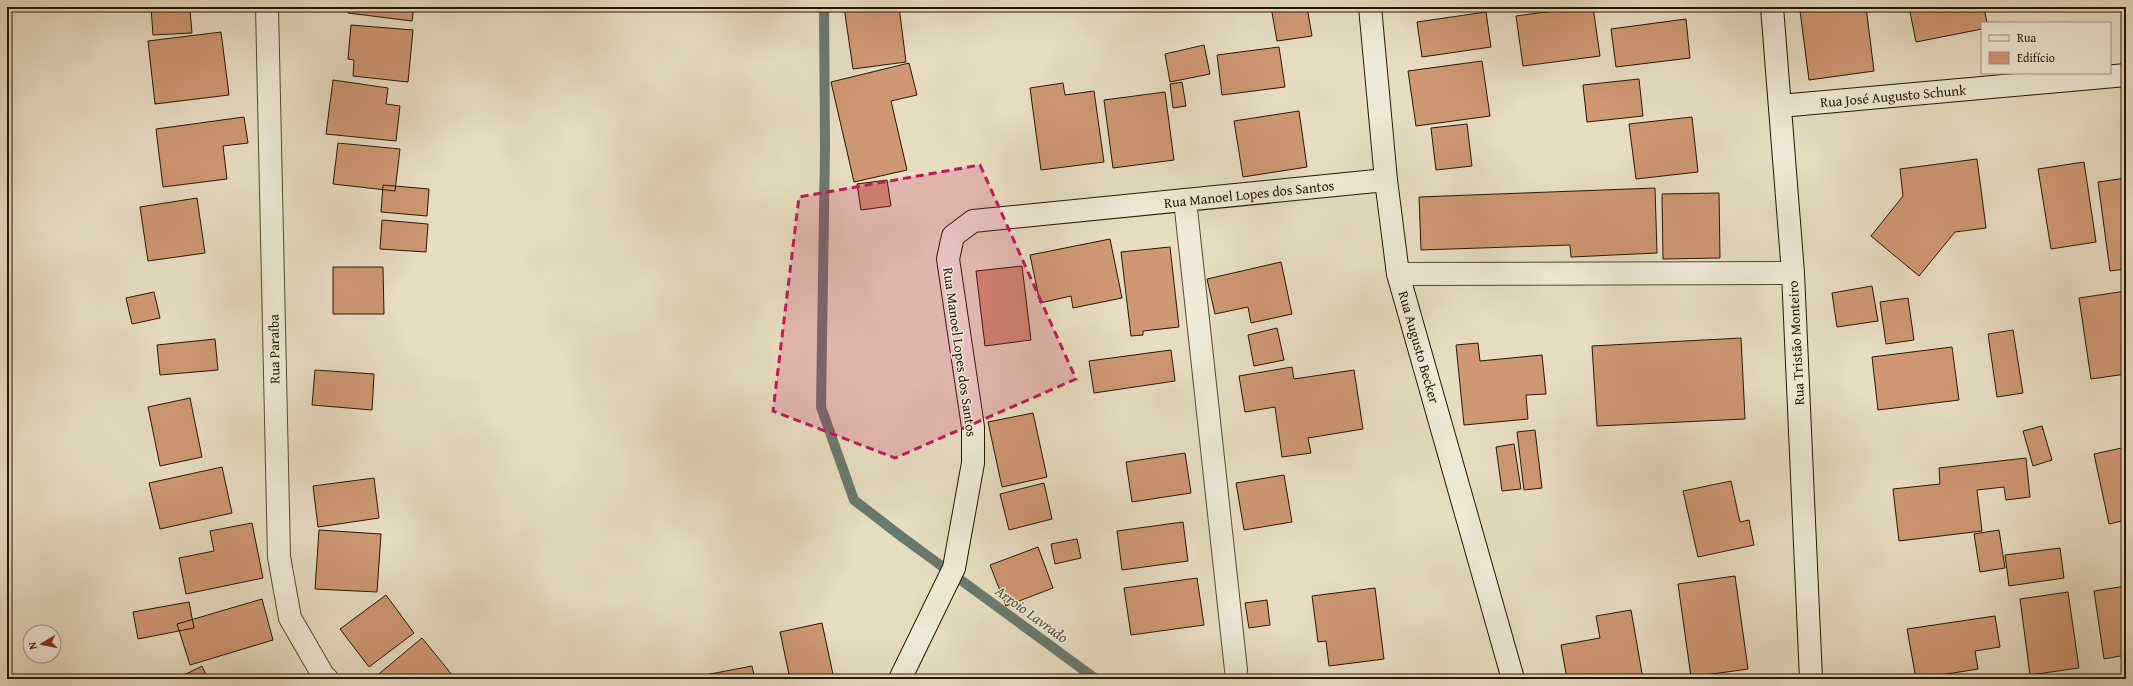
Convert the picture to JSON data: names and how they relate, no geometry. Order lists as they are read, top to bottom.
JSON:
{
  "streets": {
    "street": [
      "Rua José Augusto Schunk",
      "Rua Manoel Lopes dos Santos",
      "Rua Tristão Monteiro",
      "Rua Augusto Becker",
      "Rua Paraíba"
    ]
  },
  "crossings": [
    ["Rua José Augusto Schunk", "Rua Tristão Monteiro"],
    ["Rua Manoel Lopes dos Santos", "Rua Augusto Becker"]
  ],
  "water": ["Arroio Lavrado"],
  "legend": ["Rua", "Edifício"],
  "north": "left"
}
